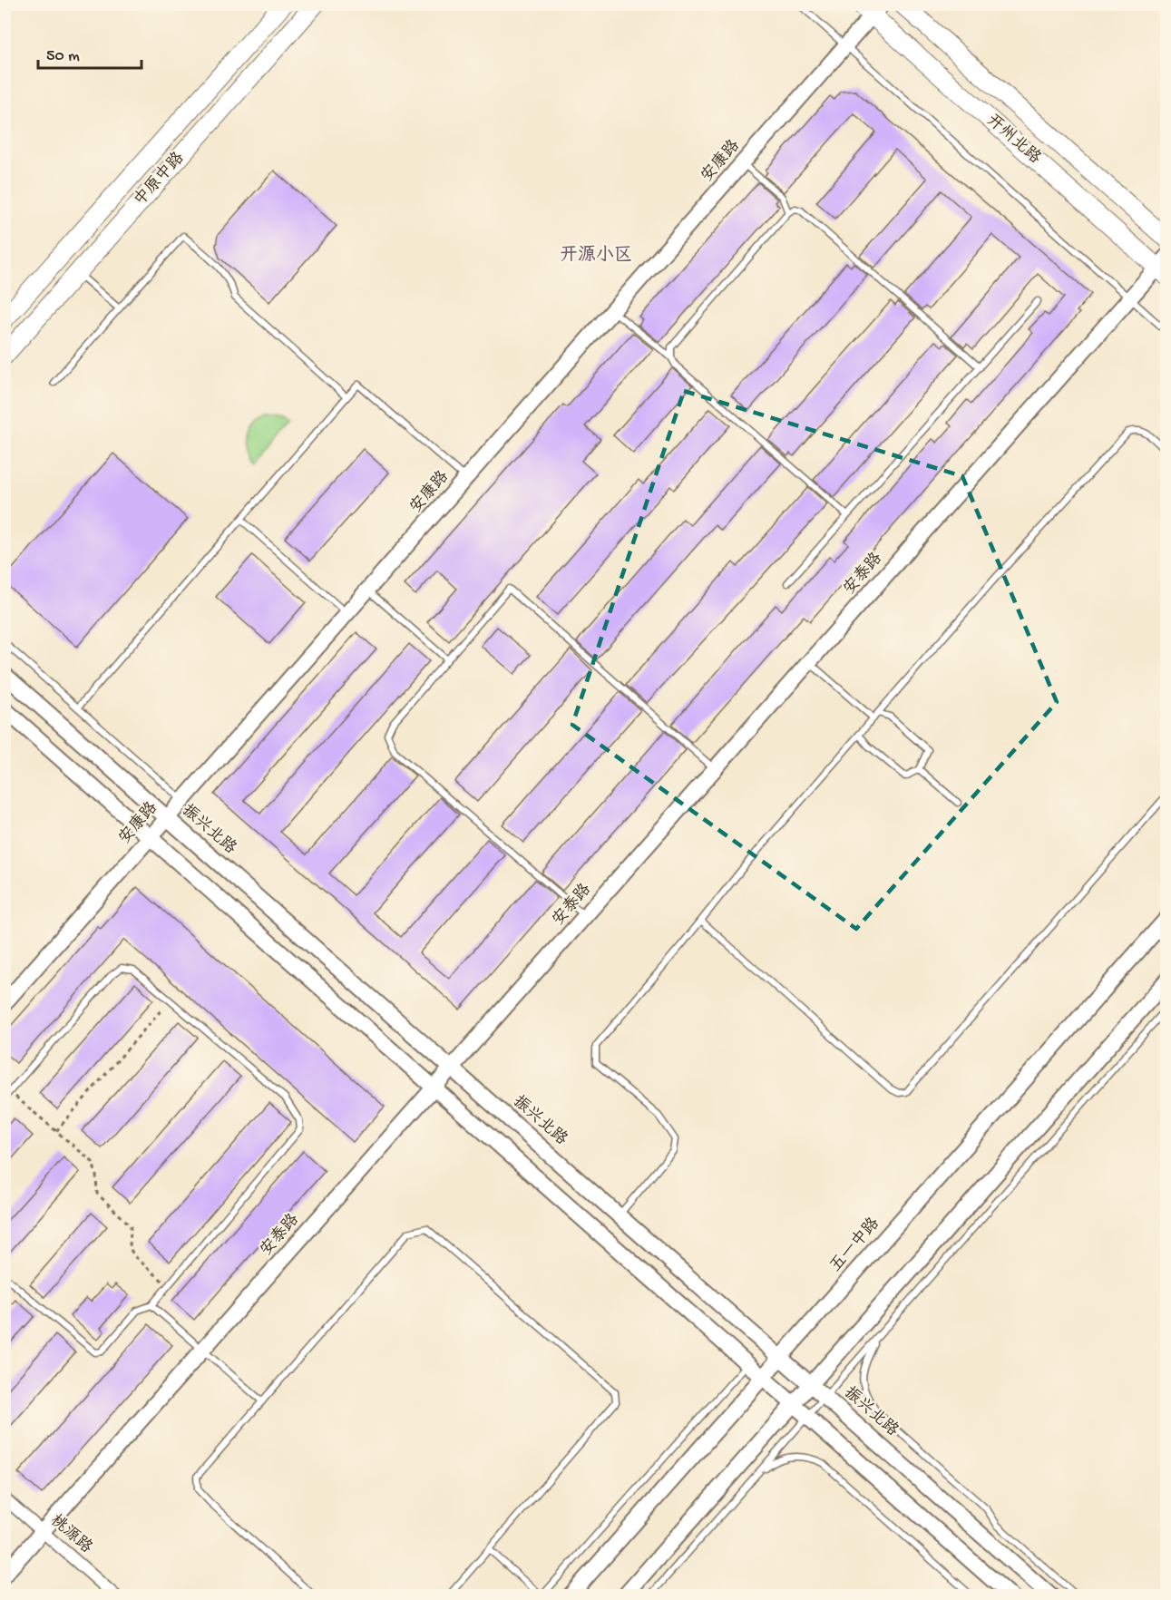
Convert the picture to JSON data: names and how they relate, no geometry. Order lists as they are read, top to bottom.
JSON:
{
  "streets": {
    "main road": ["开州北路", "中原中路"],
    "street": [
      "安康路",
      "安泰路",
      "振兴北路",
      "五一中路",
      "桃源路"
    ]
  },
  "crossings": [
    ["开州北路", "安康路"],
    ["开州北路", "安泰路"],
    ["安康路", "振兴北路"],
    ["安泰路", "振兴北路"],
    ["安泰路", "桃源路"],
    ["振兴北路", "五一中路"]
  ],
  "districts": ["开源小区"],
  "scale_bar": "50 m"
}
